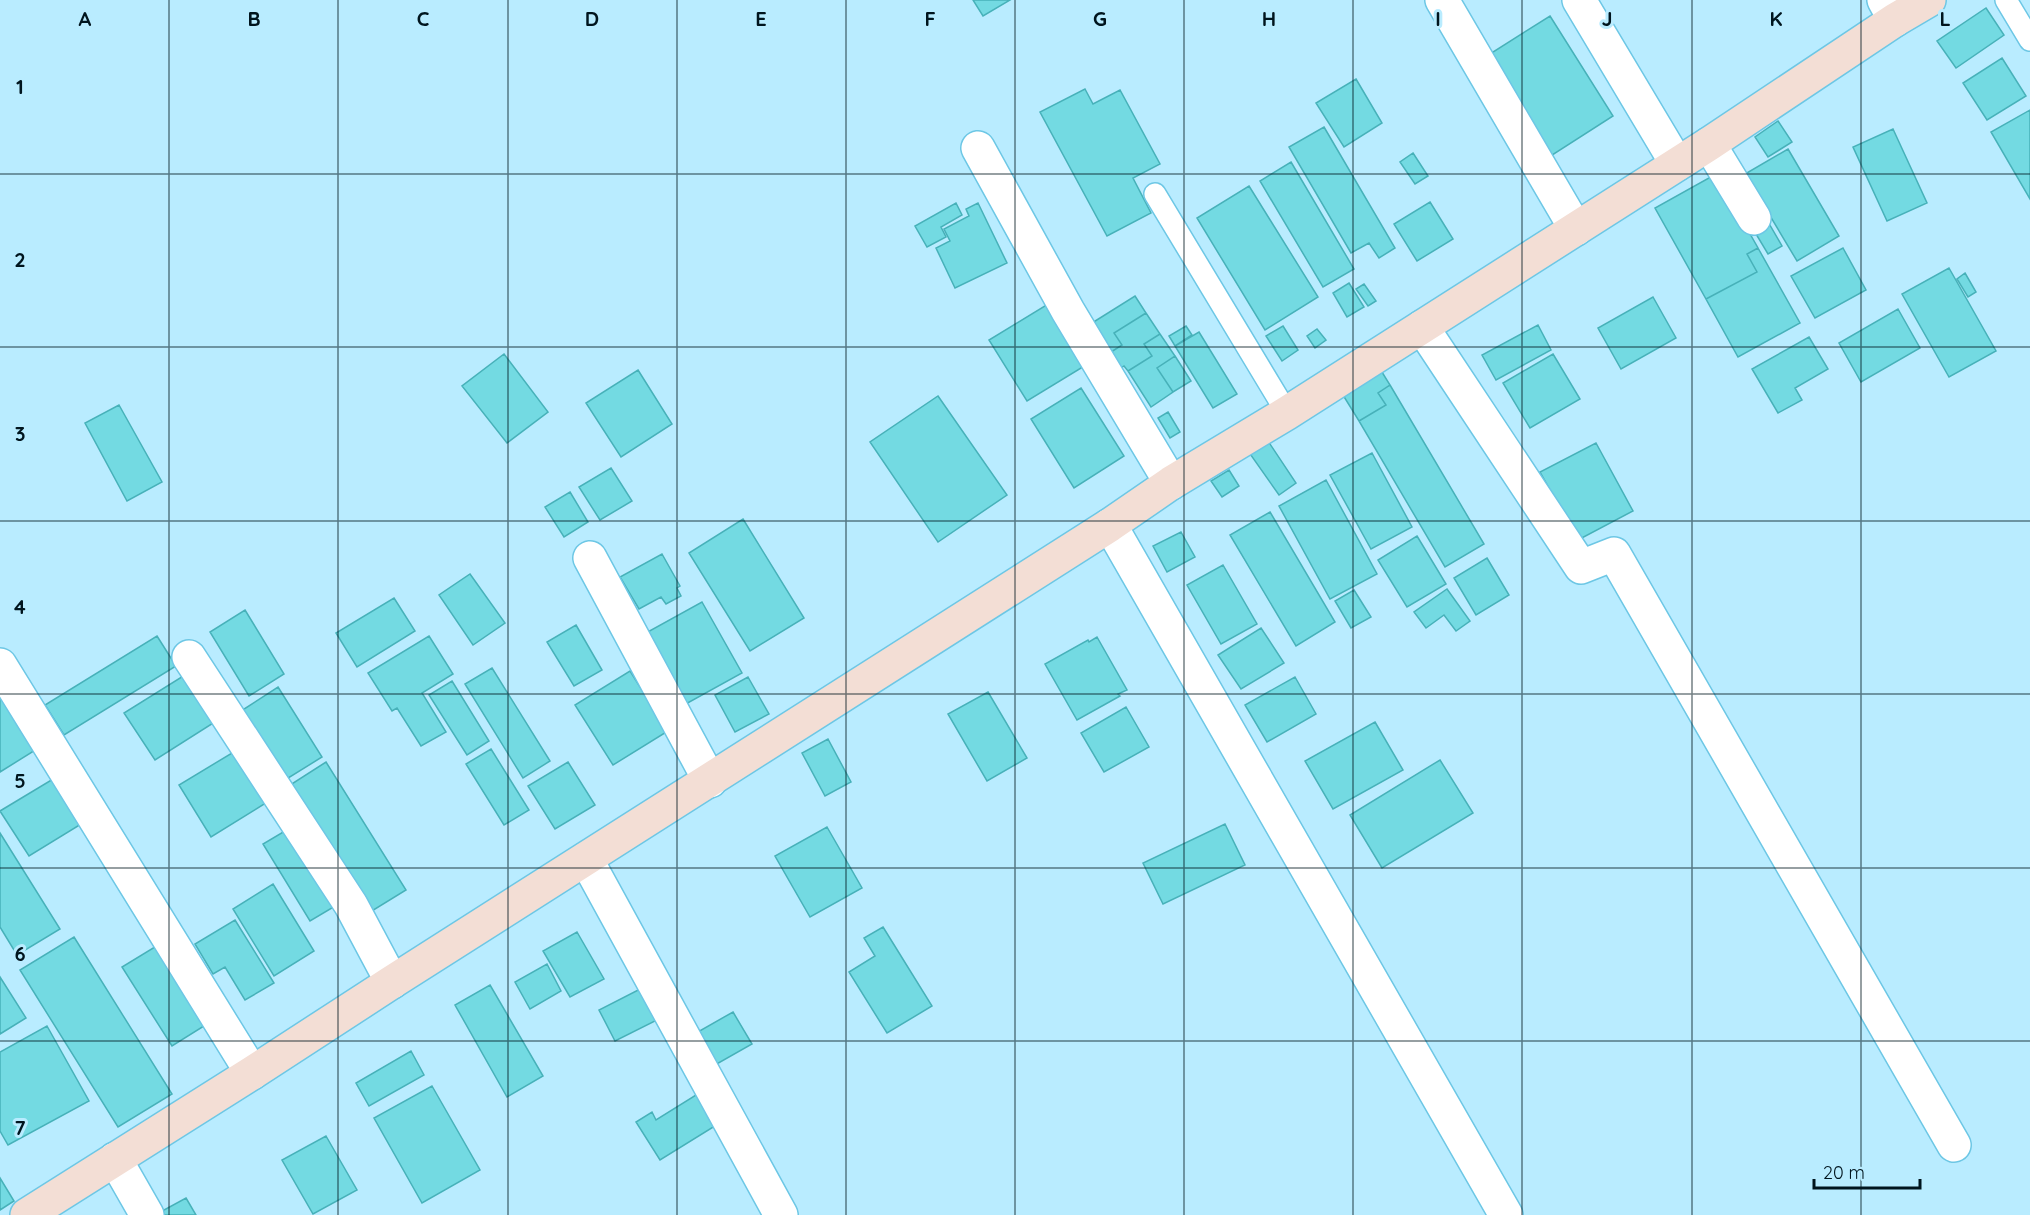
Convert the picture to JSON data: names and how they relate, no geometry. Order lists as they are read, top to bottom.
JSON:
{
  "scale_bar": "20 m",
  "grid": {
    "columns": [
      "A",
      "B",
      "C",
      "D",
      "E",
      "F",
      "G",
      "H",
      "I",
      "J",
      "K",
      "L"
    ],
    "rows": [
      "1",
      "2",
      "3",
      "4",
      "5",
      "6",
      "7"
    ]
  }
}
